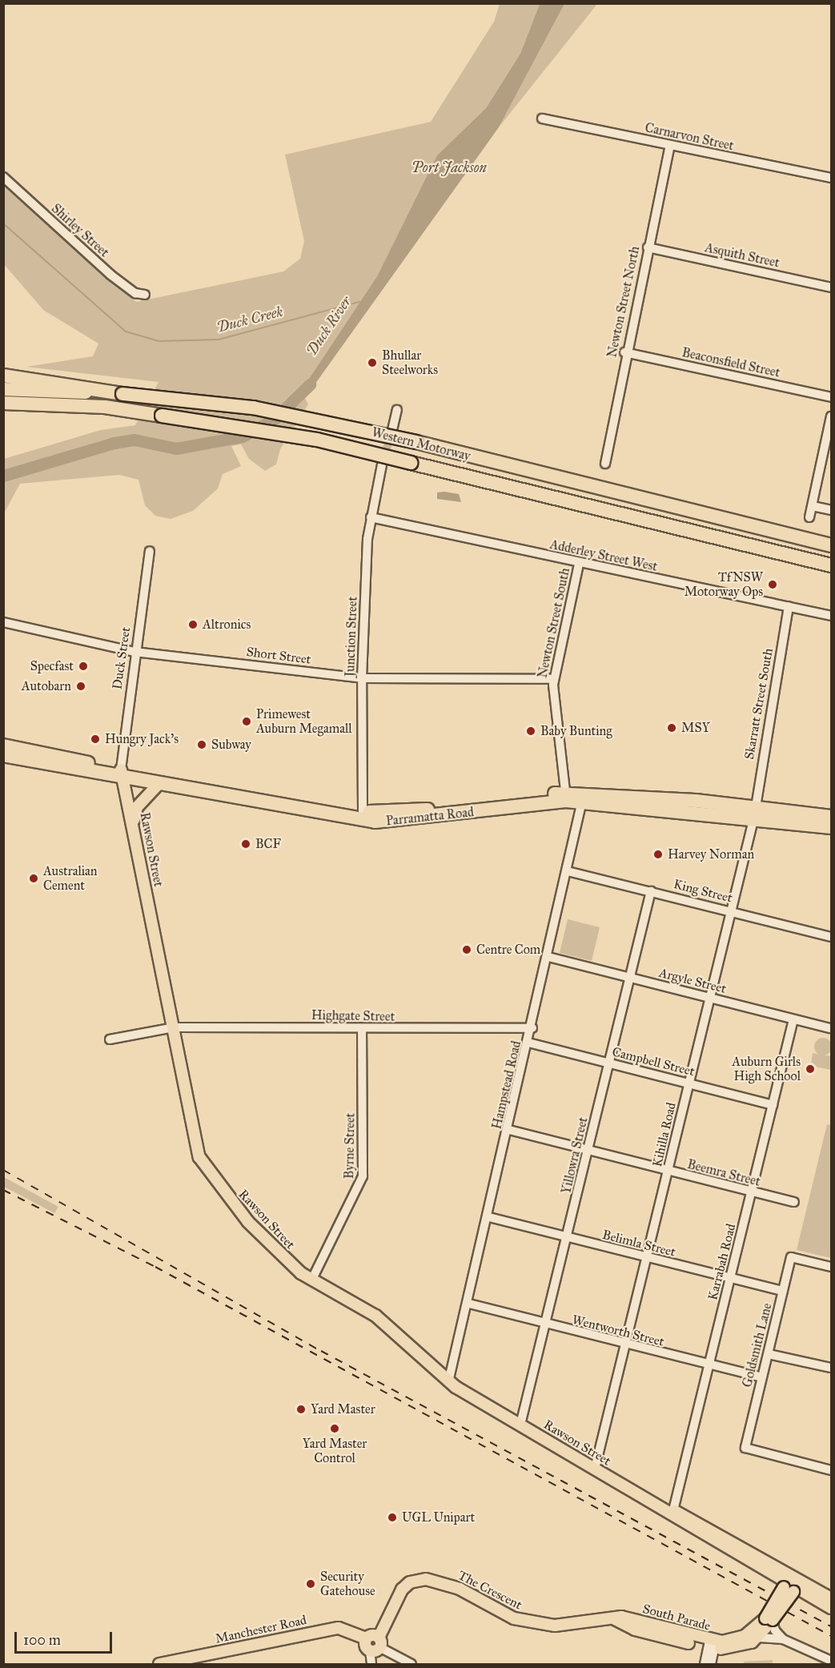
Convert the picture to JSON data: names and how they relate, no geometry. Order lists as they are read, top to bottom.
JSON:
{
  "streets": {
    "highway": ["Western Motorway", "Parramatta Road"],
    "main road": [
      "Rawson Street",
      "The Crescent",
      "South Parade",
      "Manchester Road"
    ],
    "street": [
      "Carnarvon Street",
      "Shirley Street",
      "Asquith Street",
      "Newton Street North",
      "Beaconsfield Street",
      "Adderley Street West",
      "Newton Street South",
      "Junction Street",
      "Short Street",
      "Duck Street",
      "Skarratt Street South",
      "King Street",
      "Argyle Street",
      "Highgate Street",
      "Campbell Street",
      "Hampstead Road",
      "Kihilla Road",
      "Byrne Street",
      "Yillowra Street",
      "Beemra Street",
      "Belimla Street",
      "Karrabah Road",
      "Wentworth Street",
      "Goldsmith Lane"
    ]
  },
  "crossings": [
    ["Carnarvon Street", "Newton Street North"],
    ["Asquith Street", "Newton Street North"],
    ["Newton Street North", "Beaconsfield Street"],
    ["Adderley Street West", "Newton Street South"],
    ["Adderley Street West", "Junction Street"],
    ["Adderley Street West", "Skarratt Street South"],
    ["Newton Street South", "Short Street"],
    ["Newton Street South", "Parramatta Road"],
    ["Junction Street", "Short Street"],
    ["Junction Street", "Parramatta Road"],
    ["Short Street", "Duck Street"],
    ["Duck Street", "Parramatta Road"],
    ["Duck Street", "Rawson Street"],
    ["Skarratt Street South", "Parramatta Road"],
    ["Skarratt Street South", "Kihilla Road"],
    ["Parramatta Road", "Rawson Street"],
    ["Parramatta Road", "Hampstead Road"],
    ["Parramatta Road", "Kihilla Road"],
    ["Rawson Street", "Highgate Street"],
    ["Rawson Street", "Hampstead Road"],
    ["Rawson Street", "Kihilla Road"],
    ["Rawson Street", "Byrne Street"],
    ["Rawson Street", "Yillowra Street"],
    ["Rawson Street", "Karrabah Road"],
    ["Rawson Street", "South Parade"],
    ["King Street", "Hampstead Road"],
    ["King Street", "Kihilla Road"],
    ["King Street", "Yillowra Street"],
    ["Argyle Street", "Hampstead Road"],
    ["Argyle Street", "Kihilla Road"],
    ["Argyle Street", "Yillowra Street"],
    ["Argyle Street", "Karrabah Road"],
    ["Highgate Street", "Hampstead Road"],
    ["Highgate Street", "Byrne Street"],
    ["Campbell Street", "Hampstead Road"],
    ["Campbell Street", "Kihilla Road"],
    ["Campbell Street", "Yillowra Street"],
    ["Campbell Street", "Karrabah Road"],
    ["Hampstead Road", "Beemra Street"],
    ["Hampstead Road", "Belimla Street"],
    ["Hampstead Road", "Wentworth Street"],
    ["Kihilla Road", "Beemra Street"],
    ["Kihilla Road", "Belimla Street"],
    ["Kihilla Road", "Wentworth Street"],
    ["Yillowra Street", "Beemra Street"],
    ["Yillowra Street", "Belimla Street"],
    ["Yillowra Street", "Wentworth Street"],
    ["Beemra Street", "Karrabah Road"],
    ["Belimla Street", "Karrabah Road"],
    ["Belimla Street", "Goldsmith Lane"],
    ["Karrabah Road", "Wentworth Street"],
    ["Wentworth Street", "Goldsmith Lane"],
    ["The Crescent", "South Parade"],
    ["The Crescent", "Manchester Road"]
  ],
  "water": ["Port Jackson", "Duck Creek", "Duck River"],
  "places": [
    "Bhullar Steelworks",
    "TfNSW Motorway Ops",
    "Altronics",
    "Specfast",
    "Autobarn",
    "Primewest Auburn Megamall",
    "MSY",
    "Baby Bunting",
    "Hungry Jack's",
    "Subway",
    "BCF",
    "Harvey Norman",
    "Australian Cement",
    "Centre Com",
    "Auburn Girls High School",
    "Yard Master",
    "Yard Master Control",
    "UGL Unipart",
    "Security Gatehouse"
  ],
  "scale_bar": "100 m"
}
